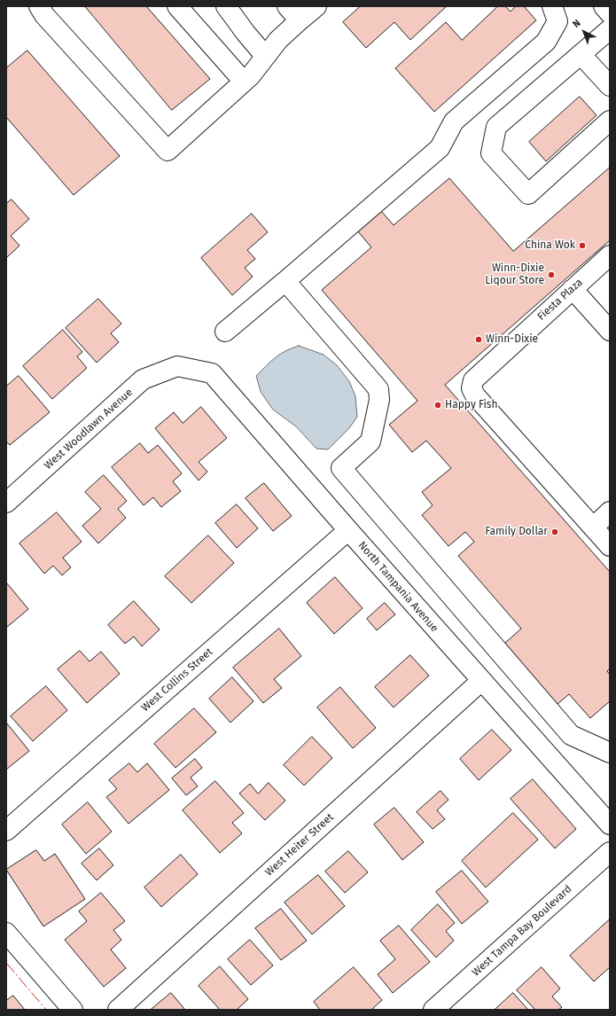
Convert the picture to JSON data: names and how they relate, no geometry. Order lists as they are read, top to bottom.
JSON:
{
  "streets": {
    "street": [
      "Fiesta Plaza",
      "West Woodlawn Avenue",
      "North Tampania Avenue",
      "West Collins Street",
      "West Heiter Street",
      "West Tampa Bay Boulevard"
    ]
  },
  "crossings": [
    ["West Woodlawn Avenue", "North Tampania Avenue"],
    ["North Tampania Avenue", "West Collins Street"],
    ["North Tampania Avenue", "West Heiter Street"]
  ],
  "places": [
    "China Wok",
    "Winn-Dixie Liqour Store",
    "Winn-Dixie",
    "Happy Fish",
    "Family Dollar"
  ],
  "north": "top left"
}
